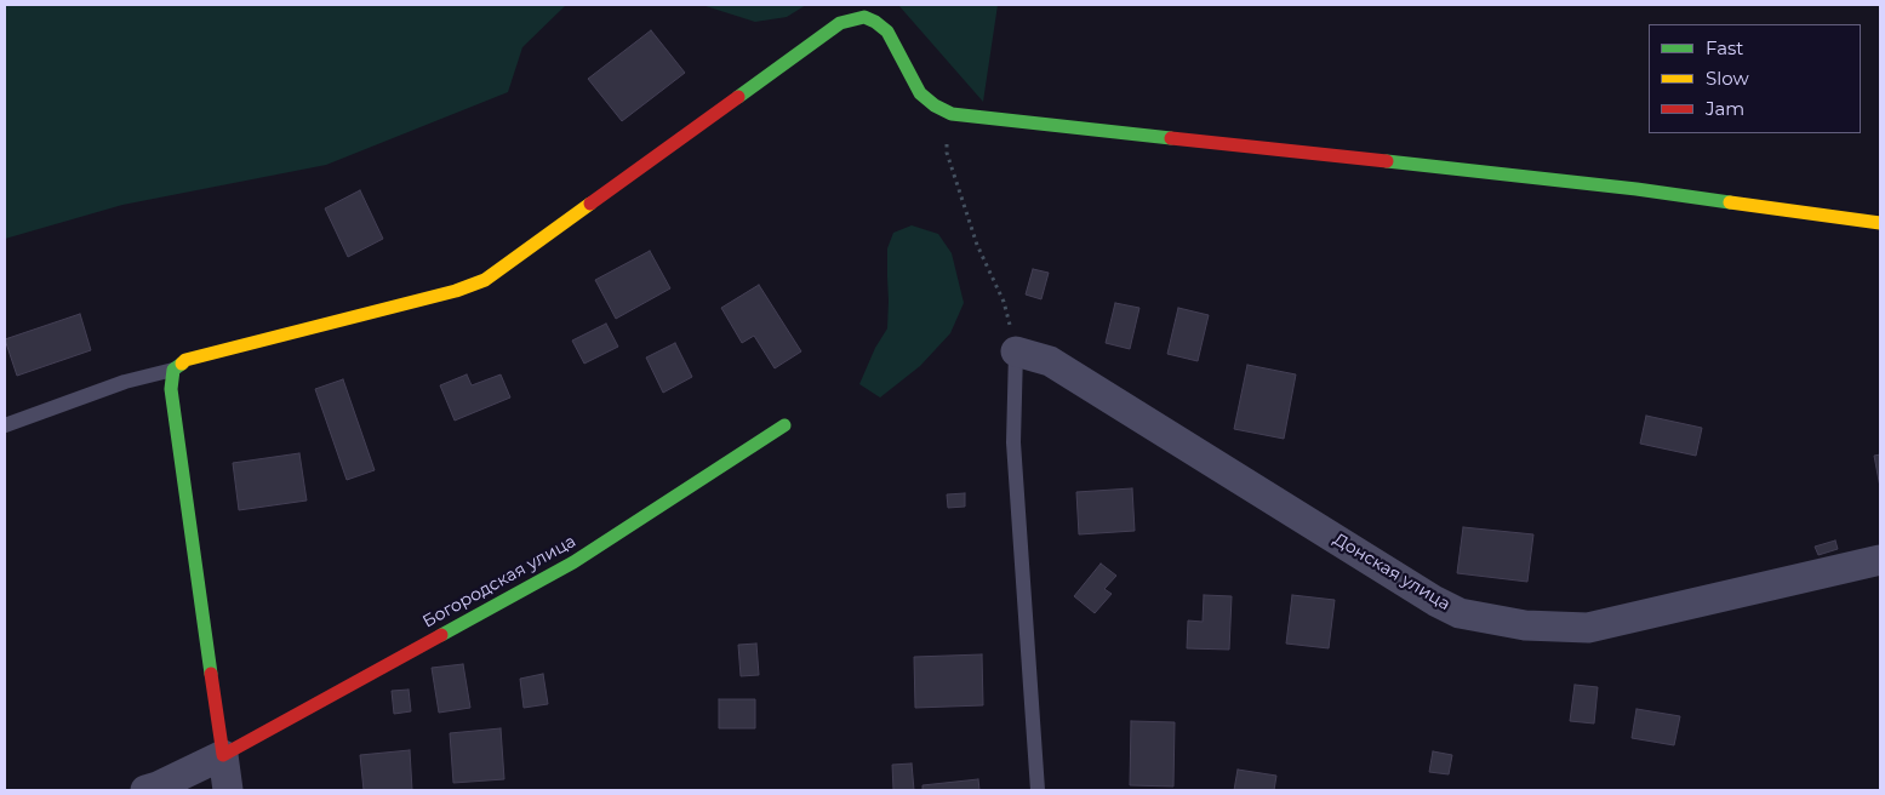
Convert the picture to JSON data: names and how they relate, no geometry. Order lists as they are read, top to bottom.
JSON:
{
  "streets": {
    "street": ["Донская улица", "Богородская улица"]
  },
  "legend": ["Fast", "Slow", "Jam"]
}
